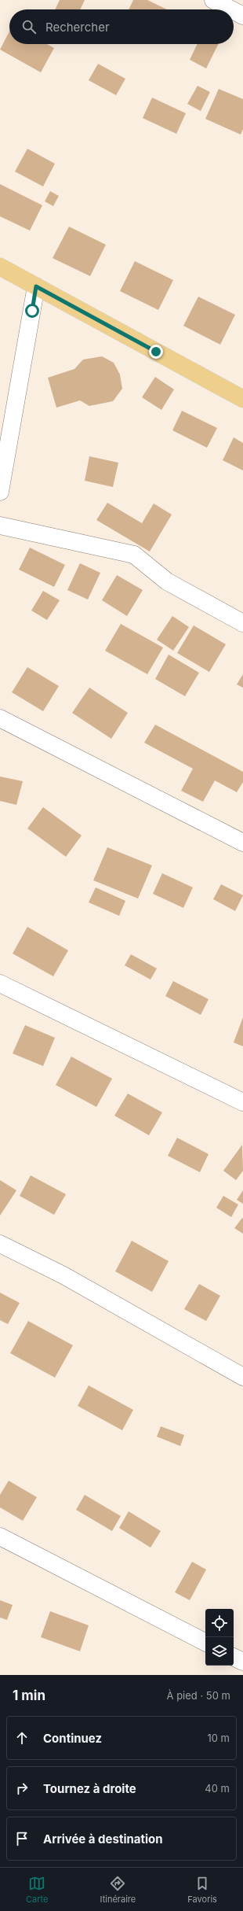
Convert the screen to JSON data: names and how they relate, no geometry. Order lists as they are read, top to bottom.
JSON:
{
  "page": {
    "search": "Rechercher",
    "heading": ["1 min", "À pied · 50 m"],
    "list": [
      ["Continuez", "10 m"],
      ["Tournez à droite", "40 m"],
      "Arrivée à destination"
    ],
    "nav": ["Carte", "Itinéraire", "Favoris"]
  }
}
